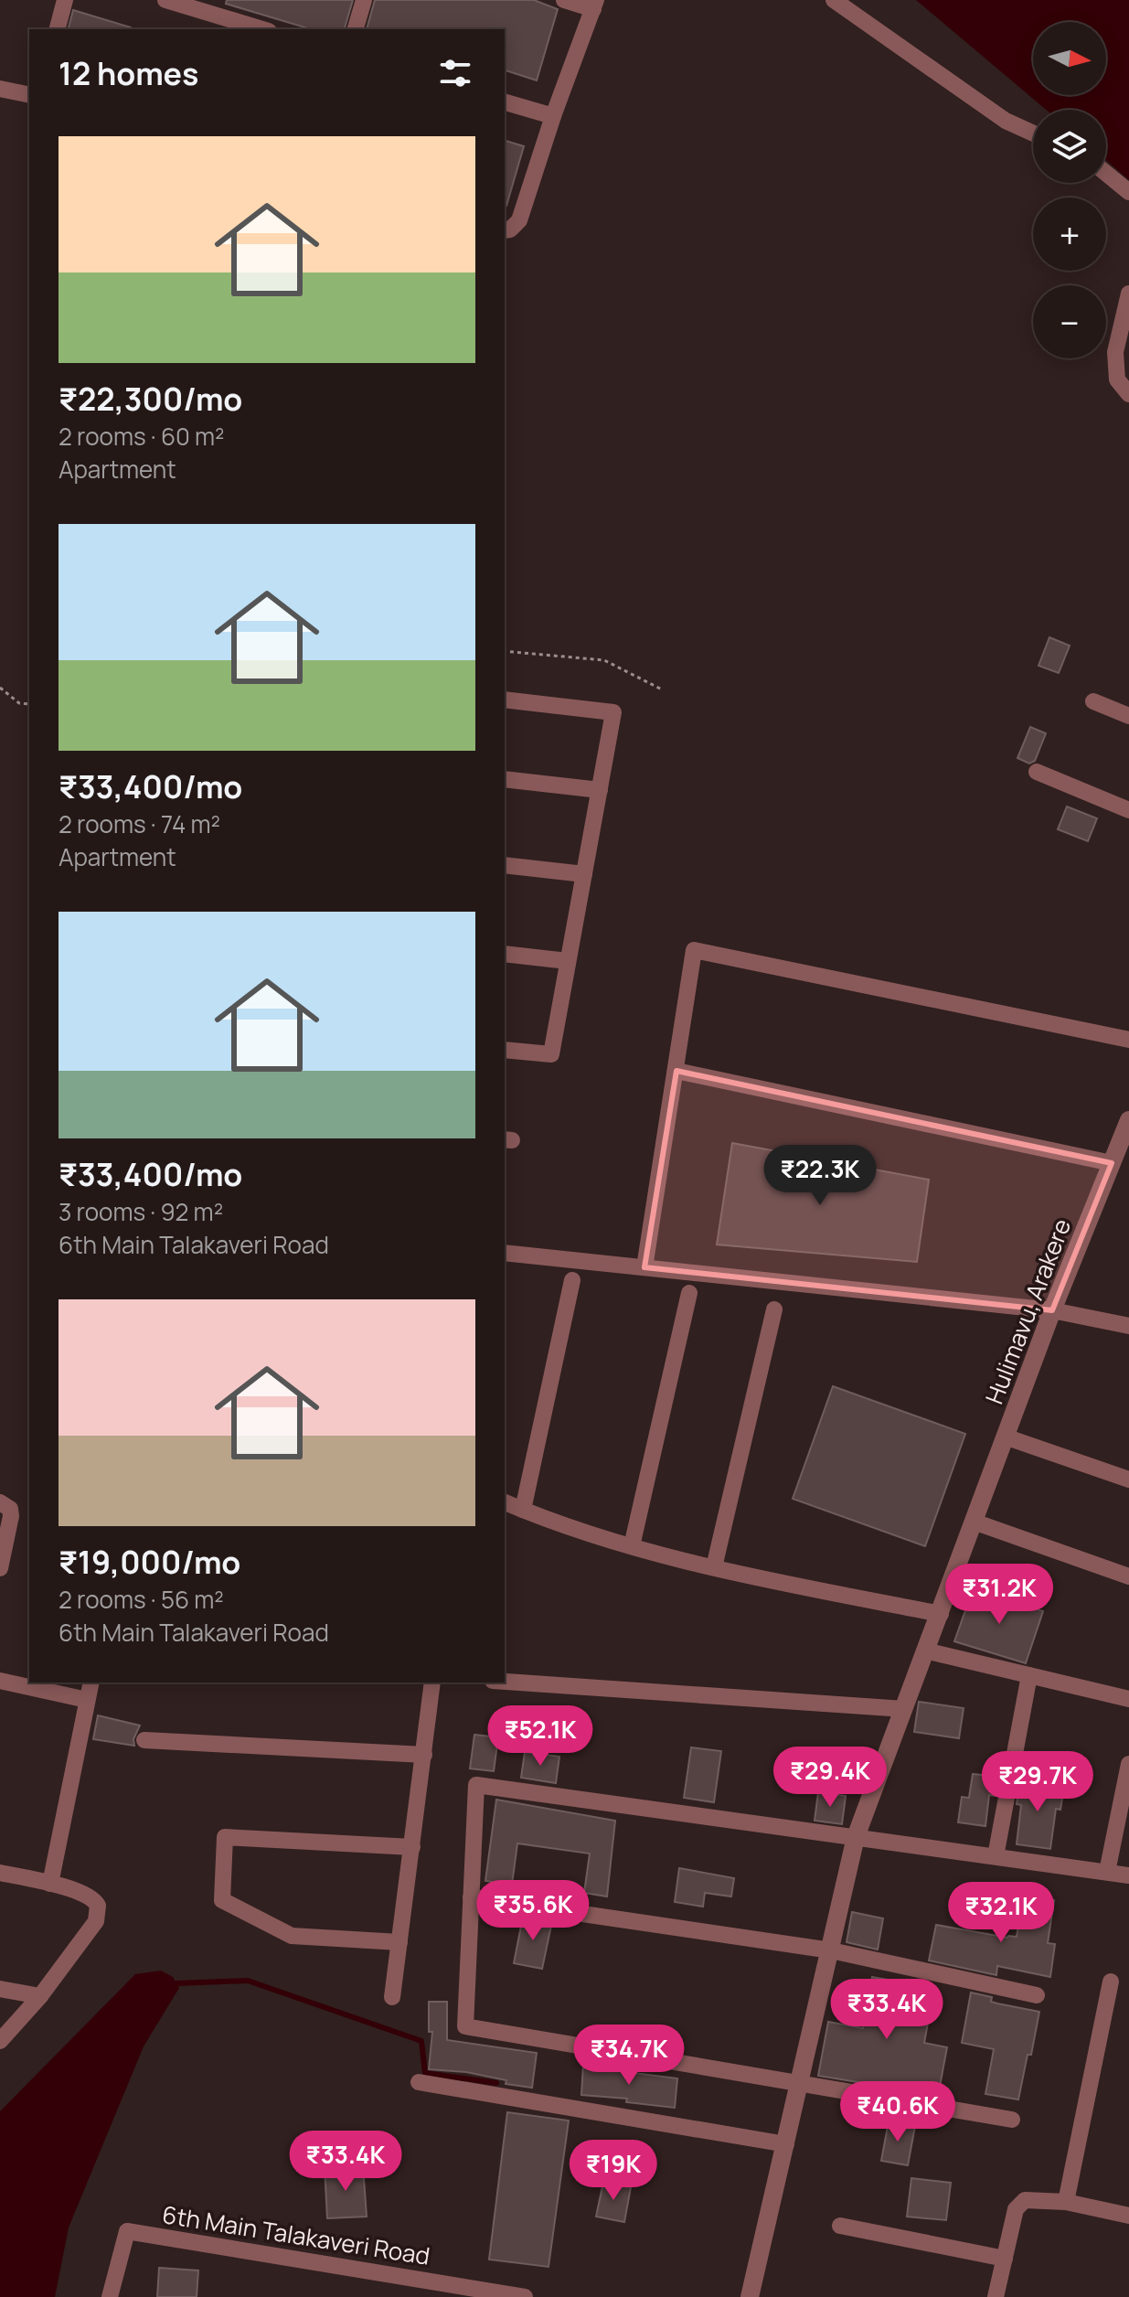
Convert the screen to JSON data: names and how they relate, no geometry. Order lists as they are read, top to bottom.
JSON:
{
  "streets": {
    "street": ["Hulimavu, Arakere", "6th Main Talakaveri Road"]
  },
  "north": "right",
  "page": {
    "map_buttons": ["+", "−"],
    "heading": "12 homes",
    "list": [
      {
        "name": "₹22,300/mo",
        "note": "2 rooms · 60 m² · Apartment"
      },
      {
        "name": "₹33,400/mo",
        "note": "2 rooms · 74 m² · Apartment"
      },
      {
        "name": "₹33,400/mo",
        "note": "3 rooms · 92 m² · 6th Main Talakaveri Road"
      },
      {
        "name": "₹19,000/mo",
        "note": "2 rooms · 56 m² · 6th Main Talakaveri Road"
      }
    ],
    "price": [
      "₹22.3K",
      "₹31.2K",
      "₹52.1K",
      "₹29.4K",
      "₹29.7K",
      "₹35.6K",
      "₹32.1K",
      "₹33.4K",
      "₹34.7K",
      "₹40.6K",
      "₹33.4K",
      "₹19K"
    ]
  }
}
